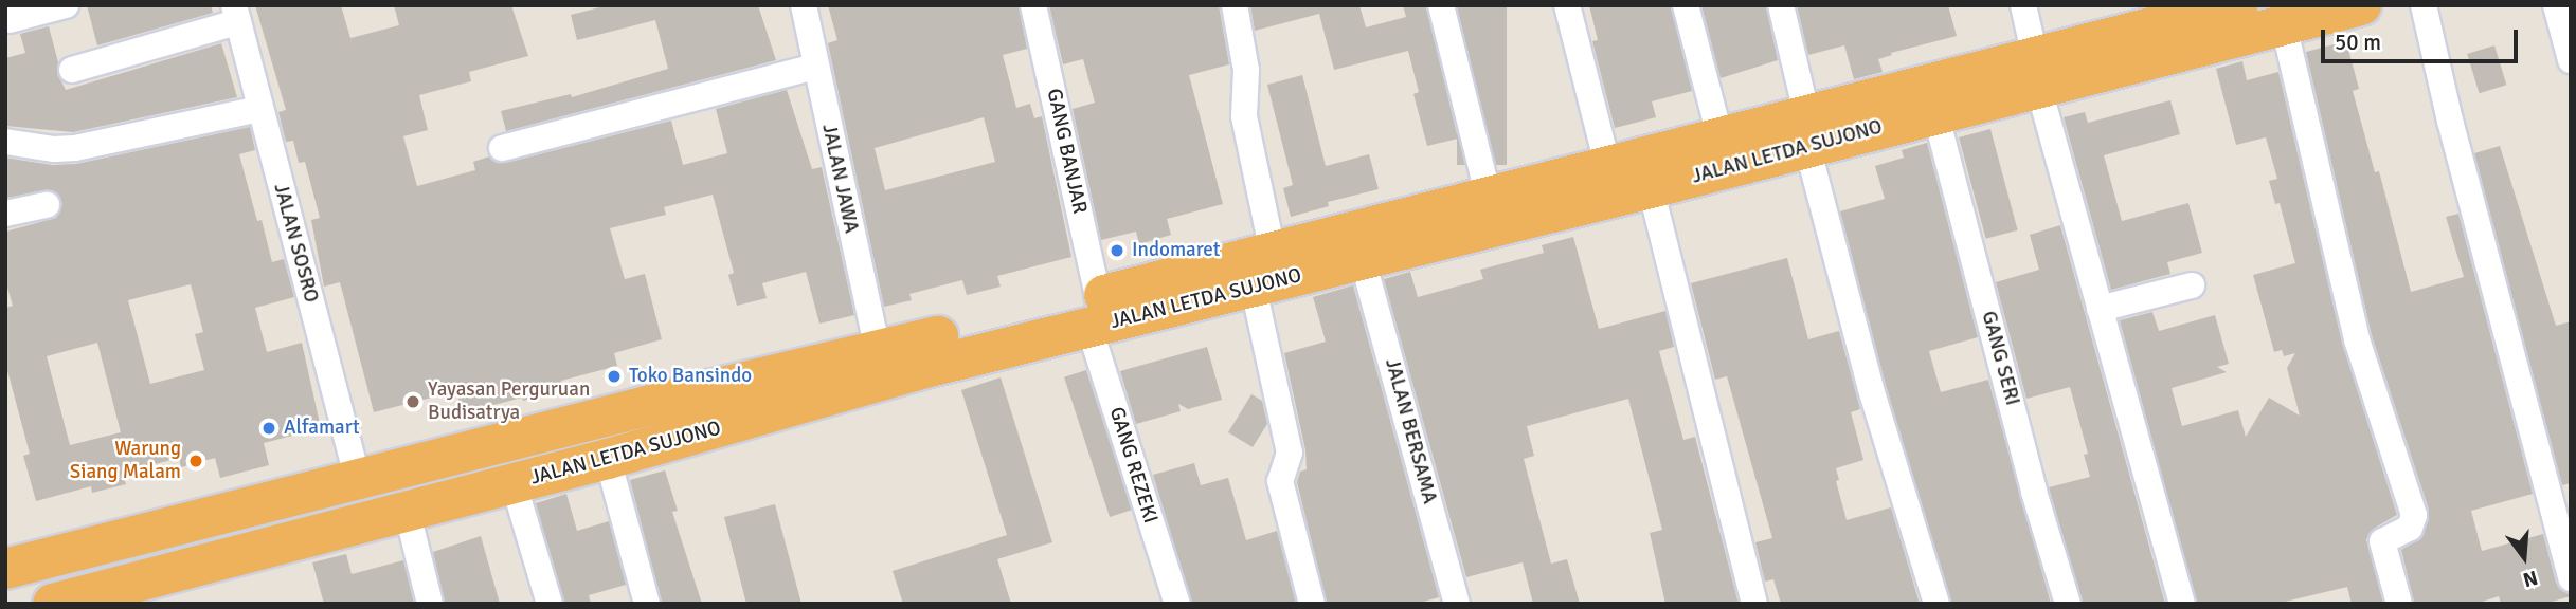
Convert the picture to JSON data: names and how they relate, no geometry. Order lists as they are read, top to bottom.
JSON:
{
  "streets": {
    "highway": ["JALAN LETDA SUJONO"],
    "street": [
      "GANG BANJAR",
      "JALAN JAWA",
      "JALAN SOSRO",
      "GANG SERI",
      "JALAN BERSAMA",
      "GANG REZEKI"
    ]
  },
  "crossings": [
    ["GANG BANJAR", "JALAN LETDA SUJONO"],
    ["GANG BANJAR", "GANG REZEKI"],
    ["JALAN LETDA SUJONO", "JALAN JAWA"],
    ["JALAN LETDA SUJONO", "JALAN SOSRO"],
    ["JALAN LETDA SUJONO", "GANG SERI"],
    ["JALAN LETDA SUJONO", "JALAN BERSAMA"],
    ["JALAN LETDA SUJONO", "GANG REZEKI"]
  ],
  "places": [
    "Indomaret",
    "Toko Bansindo",
    "Yayasan Perguruan Budisatrya",
    "Alfamart",
    "Warung Siang Malam"
  ],
  "scale_bar": "50 m",
  "north": "bottom"
}
